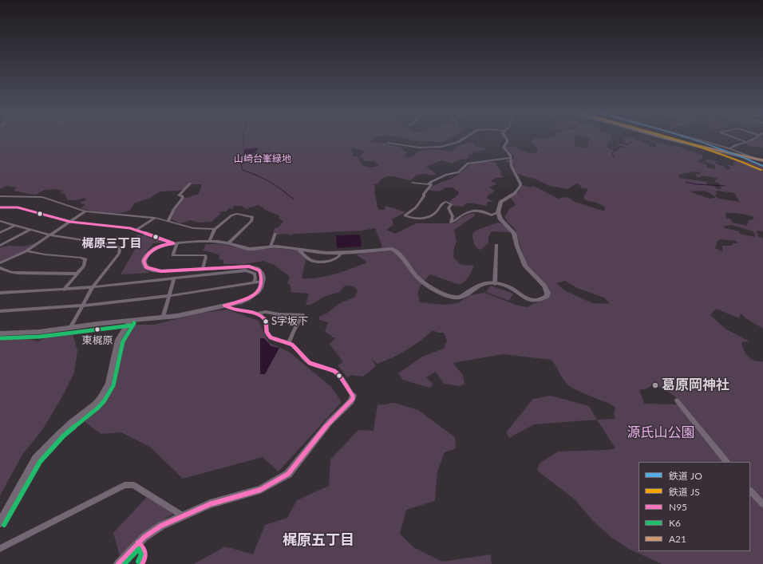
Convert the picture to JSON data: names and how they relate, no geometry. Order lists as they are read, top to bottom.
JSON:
{
  "districts": ["梶原三丁目", "梶原五丁目"],
  "parks": ["山崎台峯緑地", "源氏山公園"],
  "places": ["S字坂下", "東梶原", "葛原岡神社"],
  "lines": [
    "rail line JO",
    "rail line JS",
    "transit line A21",
    "transit line N95",
    "transit line K6"
  ],
  "legend": [
    "鉄道 JO",
    "鉄道 JS",
    "N95",
    "K6",
    "A21"
  ]
}
